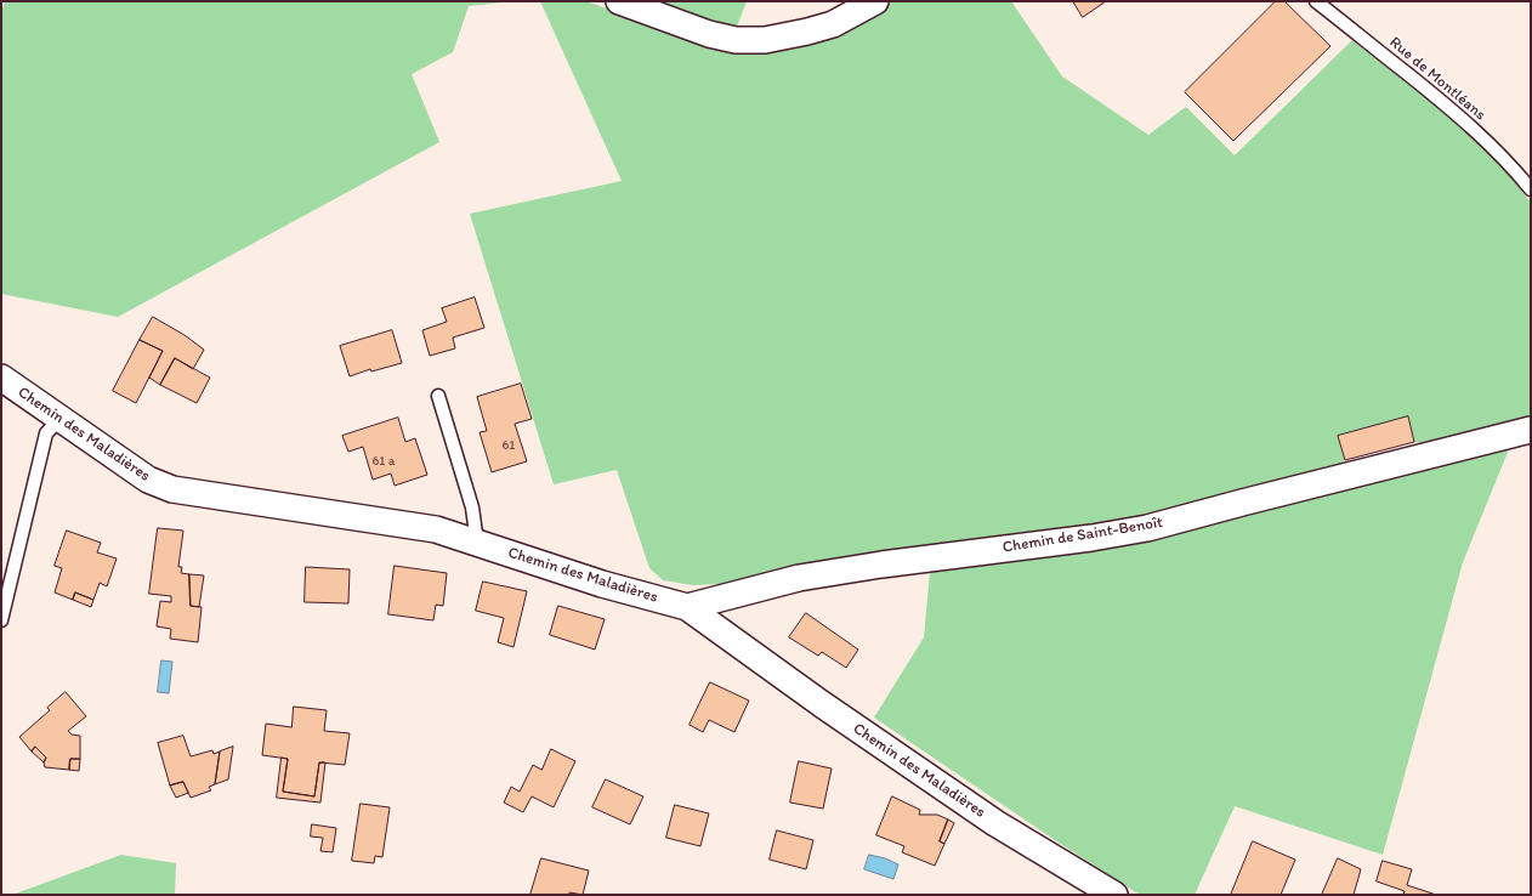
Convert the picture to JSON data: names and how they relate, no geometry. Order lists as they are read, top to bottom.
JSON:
{
  "streets": {
    "street": ["Chemin des Maladières", "Chemin de Saint-Benoît"],
    "lane": ["Rue de Montléans"]
  },
  "crossings": [
    ["Chemin des Maladières", "Chemin de Saint-Benoît"]
  ],
  "house_numbers": ["61", "61 a"]
}
